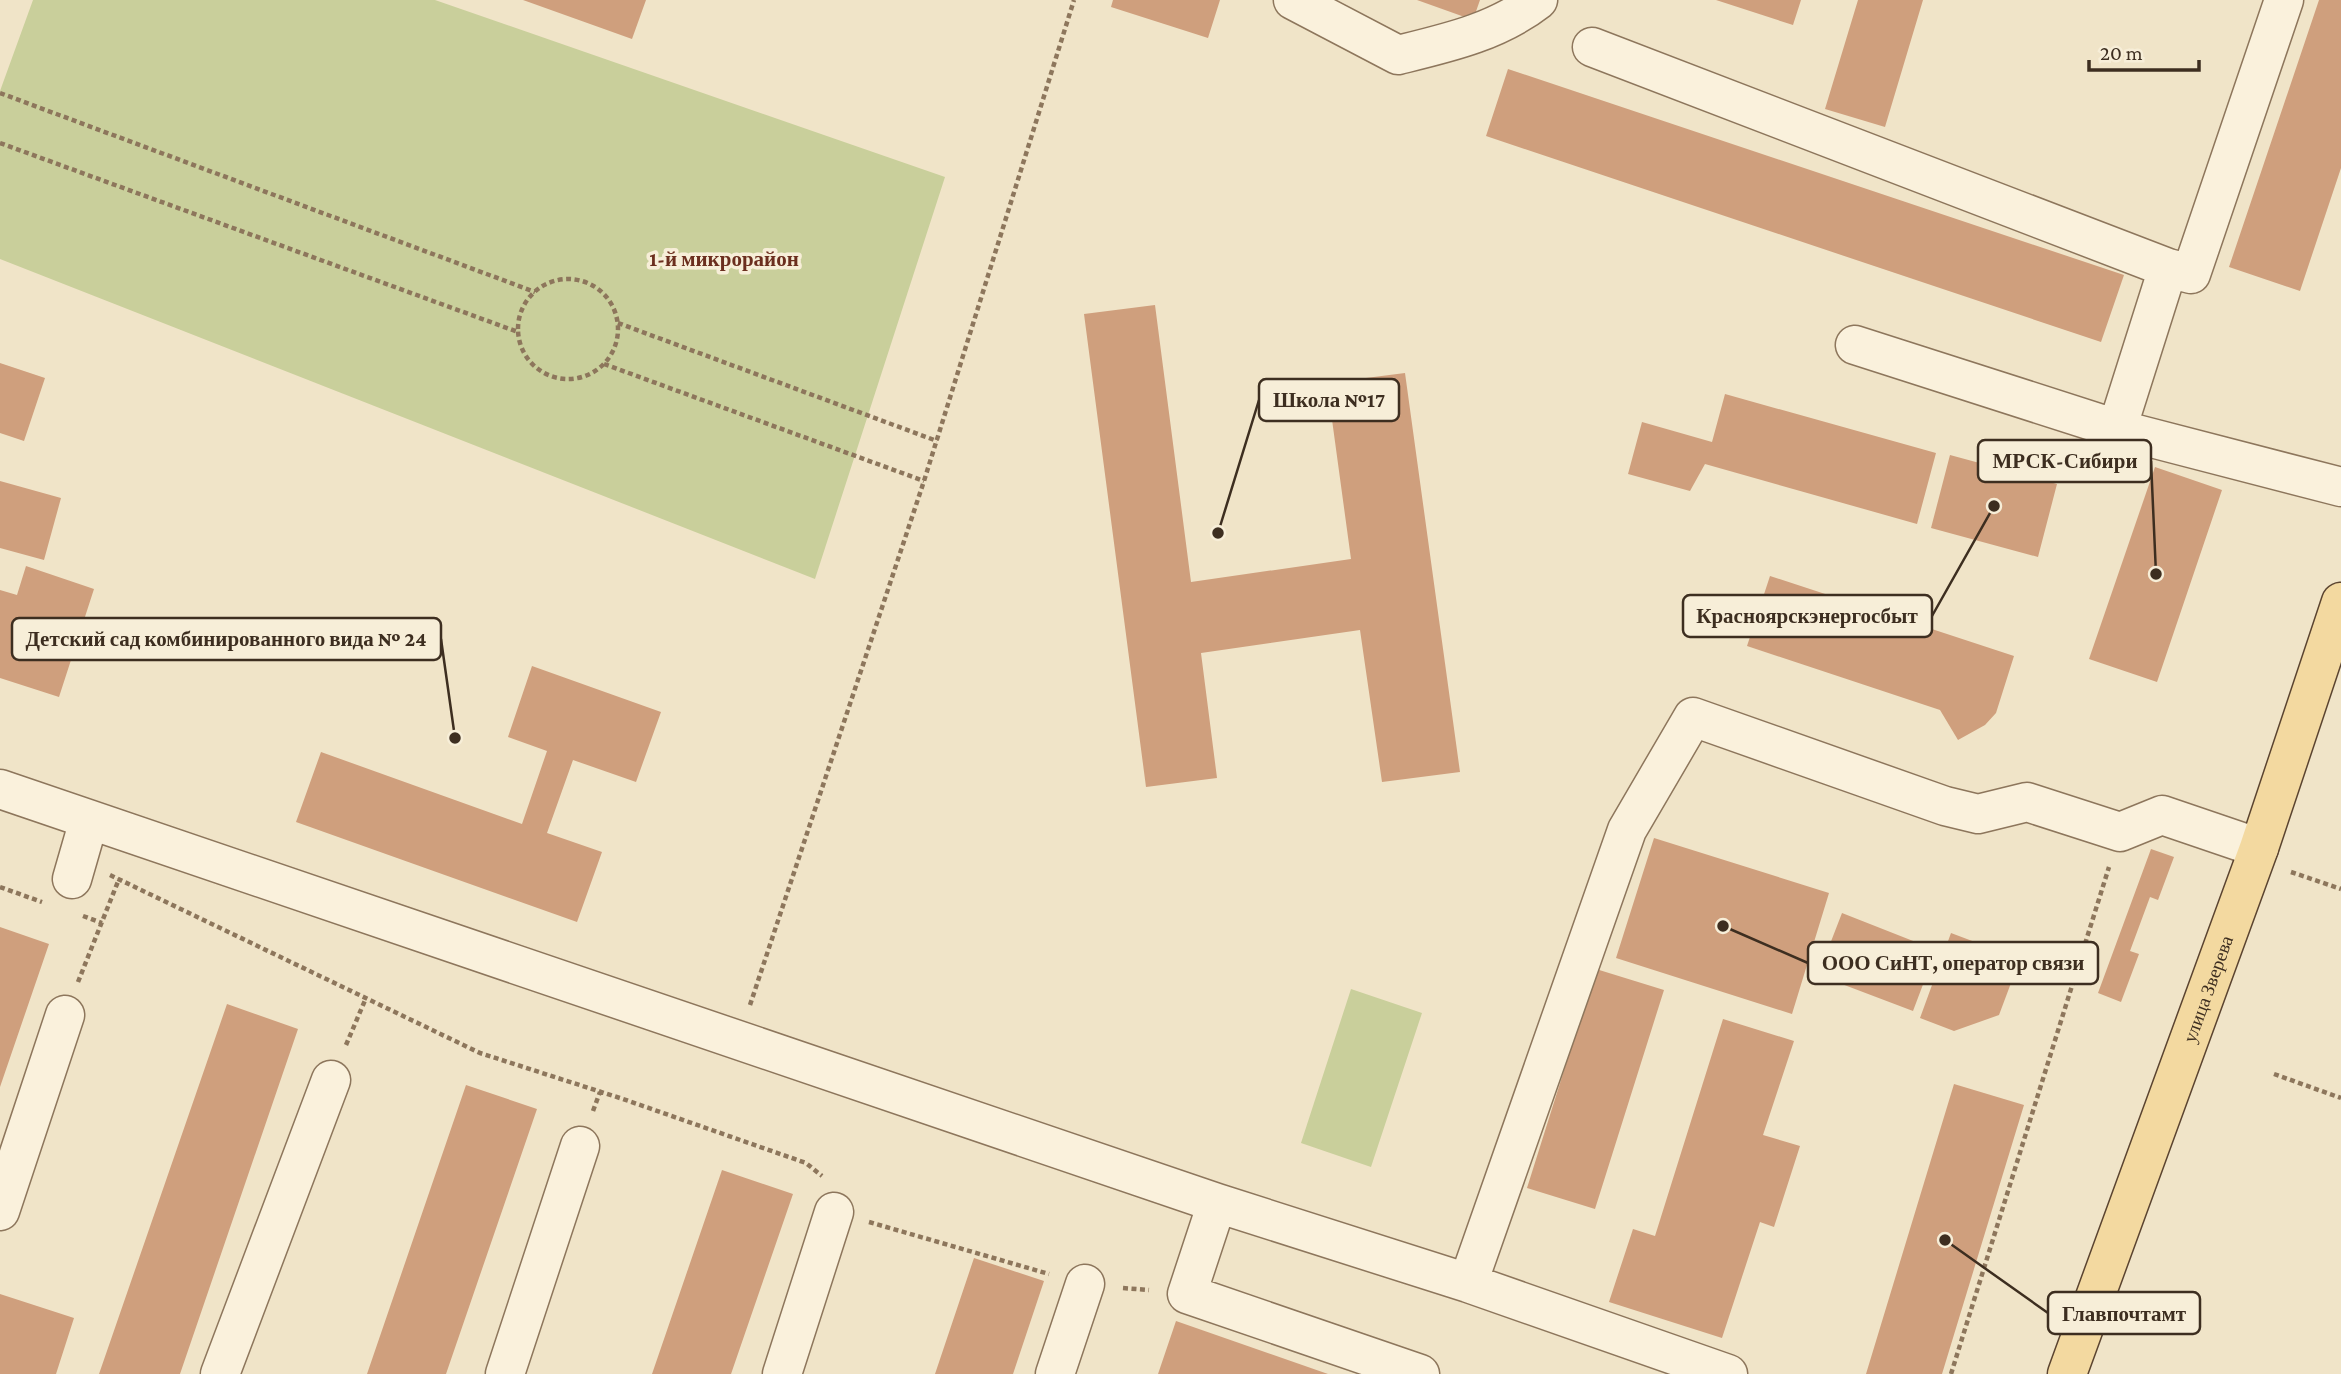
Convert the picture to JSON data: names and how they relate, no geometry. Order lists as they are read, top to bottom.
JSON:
{
  "streets": {
    "main road": ["улица Зверева"]
  },
  "districts": ["1-й микрорайон"],
  "places": [
    "Красноярскэнергосбыт",
    "Школа №17",
    "МРСК-Сибири",
    "Детский сад комбинированного вида № 24",
    "ООО СиНТ, оператор связи",
    "Главпочтамт"
  ],
  "scale_bar": "20 m"
}
